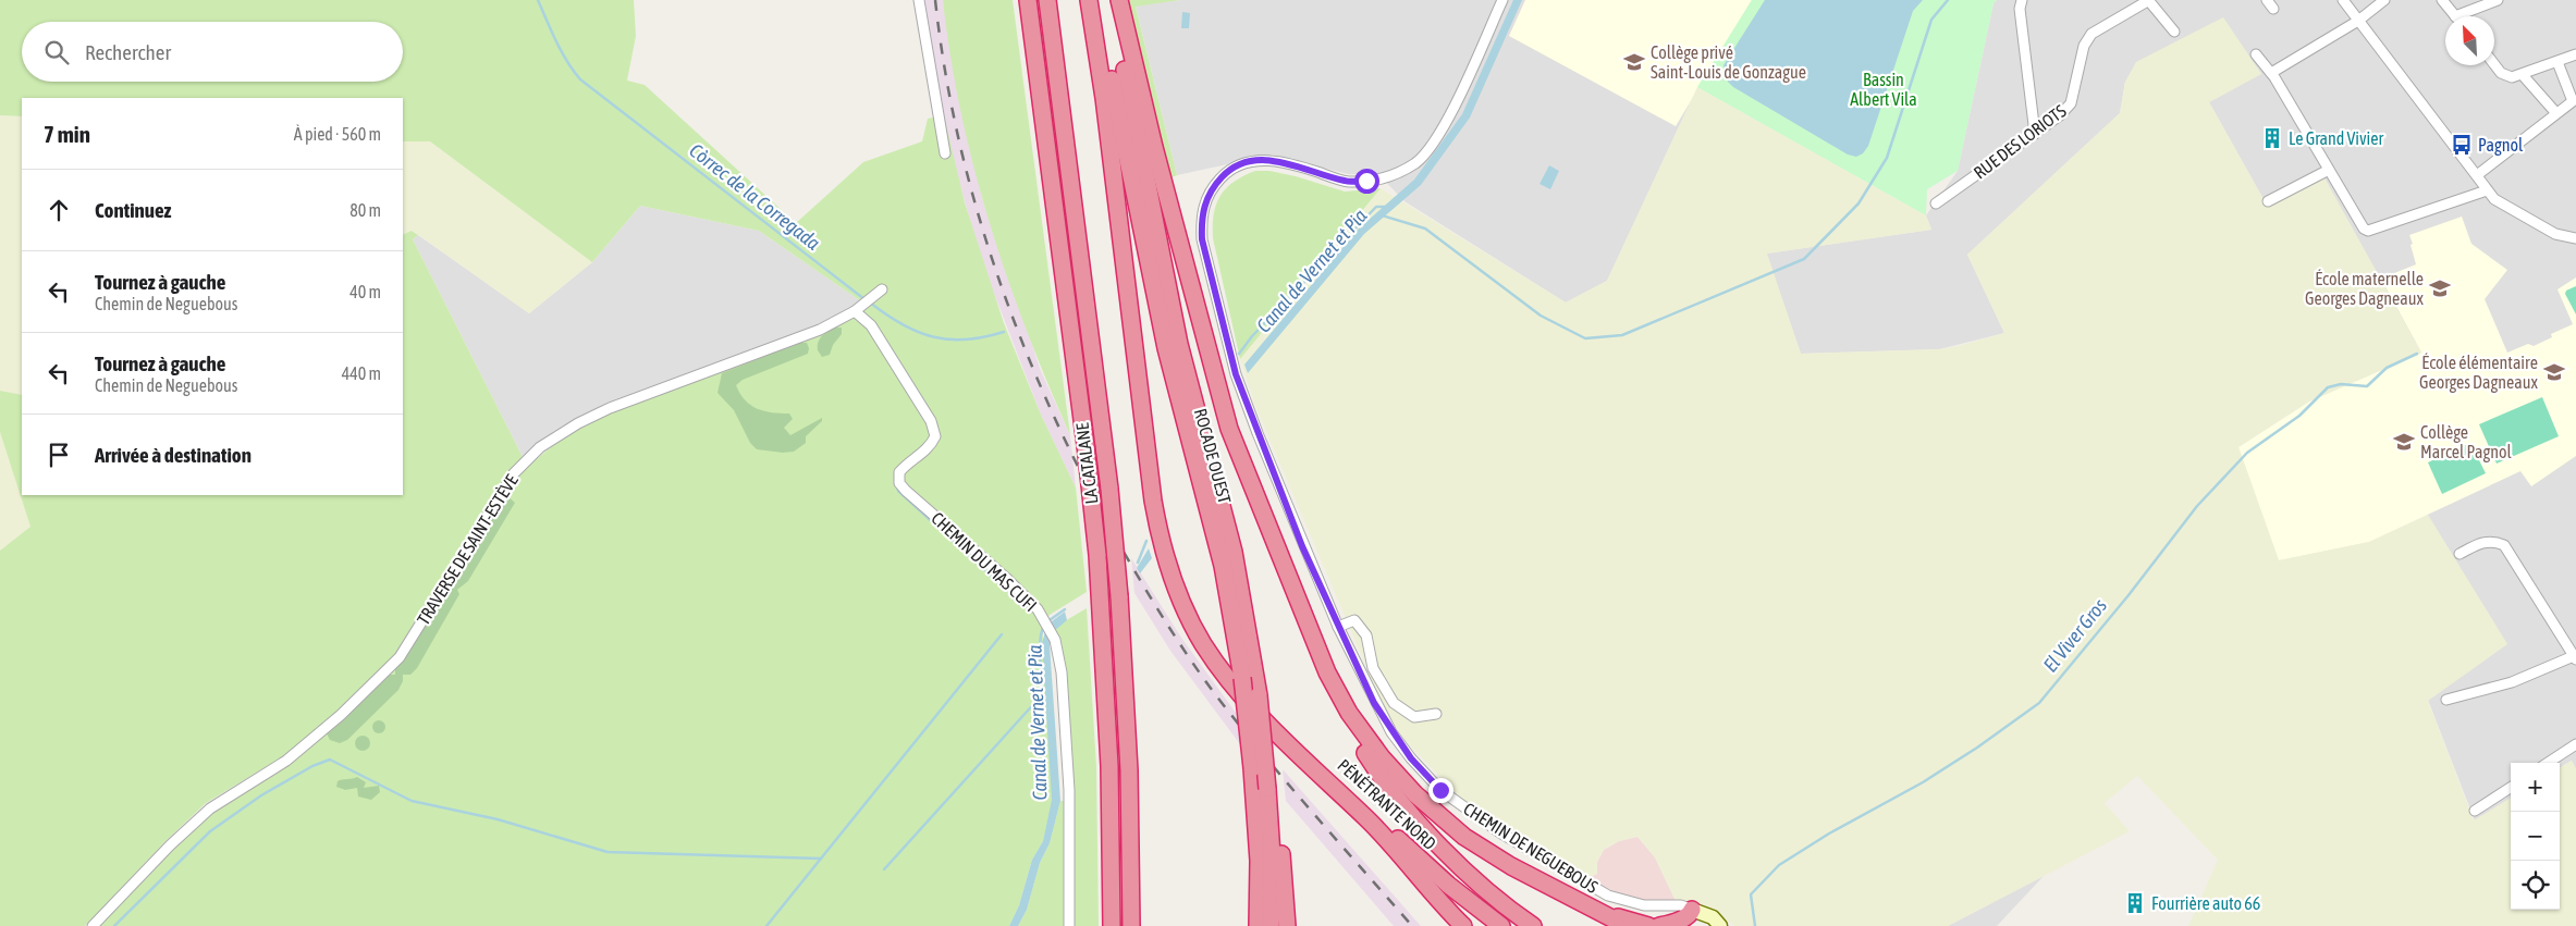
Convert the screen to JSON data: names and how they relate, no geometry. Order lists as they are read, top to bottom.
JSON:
{
  "streets": {
    "highway": ["ROCADE OUEST", "LA CATALANE", "PÉNÉTRANTE NORD"],
    "street": [
      "RUE DES LORIOTS",
      "TRAVERSE DE SAINT-ESTÈVE",
      "CHEMIN DU MAS CUFI",
      "CHEMIN DE NEGUEBOUS"
    ]
  },
  "crossings": [
    ["ROCADE OUEST", "PÉNÉTRANTE NORD"],
    ["TRAVERSE DE SAINT-ESTÈVE", "CHEMIN DU MAS CUFI"]
  ],
  "water": ["Còrrec de la Corregada", "Canal de Vernet et Pia", "El Viver Gros"],
  "parks": ["Bassin Albert Vila"],
  "places": {
    "school or university": [
      "Collège privé Saint-Louis de Gonzague",
      "École maternelle Georges Dagneaux",
      "École élémentaire Georges Dagneaux",
      "Collège Marcel Pagnol"
    ],
    "building": ["Le Grand Vivier", "Fourrière auto 66"],
    "bus stop": ["Pagnol"]
  },
  "north": "top left",
  "page": {
    "search": "Rechercher",
    "heading": ["7 min", "À pied · 560 m"],
    "list": [
      ["Continuez", "80 m"],
      ["Tournez à gauche", "Chemin de Neguebous", "40 m"],
      ["Tournez à gauche", "Chemin de Neguebous", "440 m"],
      "Arrivée à destination"
    ],
    "map_buttons": ["+", "−"]
  }
}
